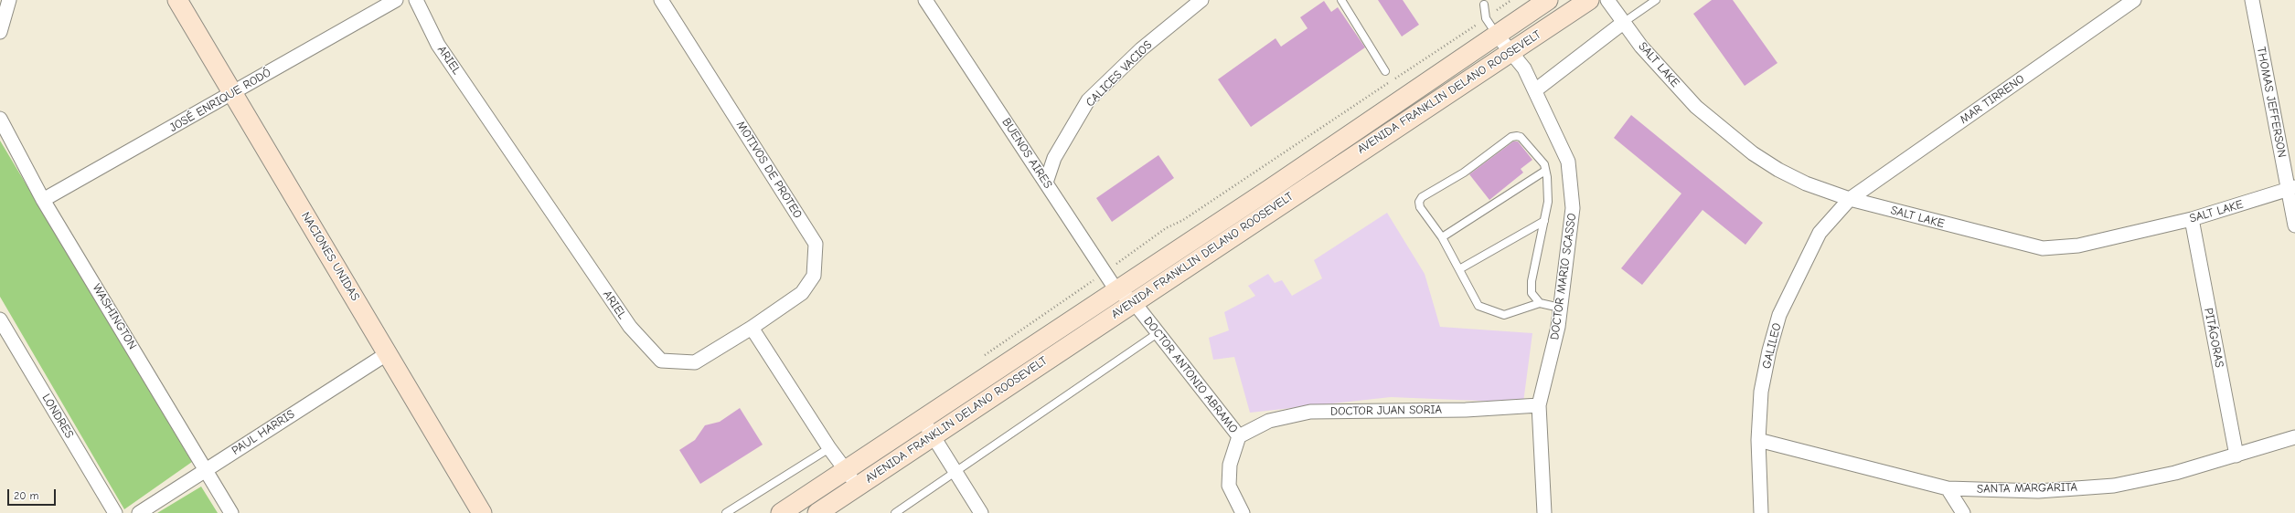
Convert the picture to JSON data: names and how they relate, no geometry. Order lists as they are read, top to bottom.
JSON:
{
  "streets": {
    "main road": ["AVENIDA FRANKLIN DELANO ROOSEVELT", "NACIONES UNIDAS"],
    "street": [
      "ARIEL",
      "SALT LAKE",
      "CALICES VACIOS",
      "MAR TIRRENO",
      "JOSÉ ENRIQUE RODÓ",
      "THOMAS JEFFERSON",
      "BUENOS AIRES",
      "MOTIVOS DE PROTEO",
      "DOCTOR MARIO SCASSO",
      "WASHINGTON",
      "PITÁGORAS",
      "GALILEO",
      "DOCTOR ANTONIO ABRAMO",
      "DOCTOR JUAN SORIA",
      "LONDRES",
      "PAUL HARRIS",
      "SANTA MARGARITA"
    ]
  },
  "crossings": [
    ["ARIEL", "MOTIVOS DE PROTEO"],
    ["SALT LAKE", "MAR TIRRENO"],
    ["SALT LAKE", "THOMAS JEFFERSON"],
    ["SALT LAKE", "PITÁGORAS"],
    ["SALT LAKE", "GALILEO"],
    ["CALICES VACIOS", "BUENOS AIRES"],
    ["AVENIDA FRANKLIN DELANO ROOSEVELT", "BUENOS AIRES"],
    ["AVENIDA FRANKLIN DELANO ROOSEVELT", "DOCTOR MARIO SCASSO"],
    ["AVENIDA FRANKLIN DELANO ROOSEVELT", "DOCTOR ANTONIO ABRAMO"],
    ["MAR TIRRENO", "GALILEO"],
    ["JOSÉ ENRIQUE RODÓ", "NACIONES UNIDAS"],
    ["JOSÉ ENRIQUE RODÓ", "WASHINGTON"],
    ["BUENOS AIRES", "DOCTOR ANTONIO ABRAMO"],
    ["NACIONES UNIDAS", "PAUL HARRIS"],
    ["DOCTOR MARIO SCASSO", "DOCTOR JUAN SORIA"],
    ["WASHINGTON", "PAUL HARRIS"],
    ["PITÁGORAS", "SANTA MARGARITA"],
    ["GALILEO", "SANTA MARGARITA"],
    ["DOCTOR ANTONIO ABRAMO", "DOCTOR JUAN SORIA"]
  ],
  "scale_bar": "20 m"
}
